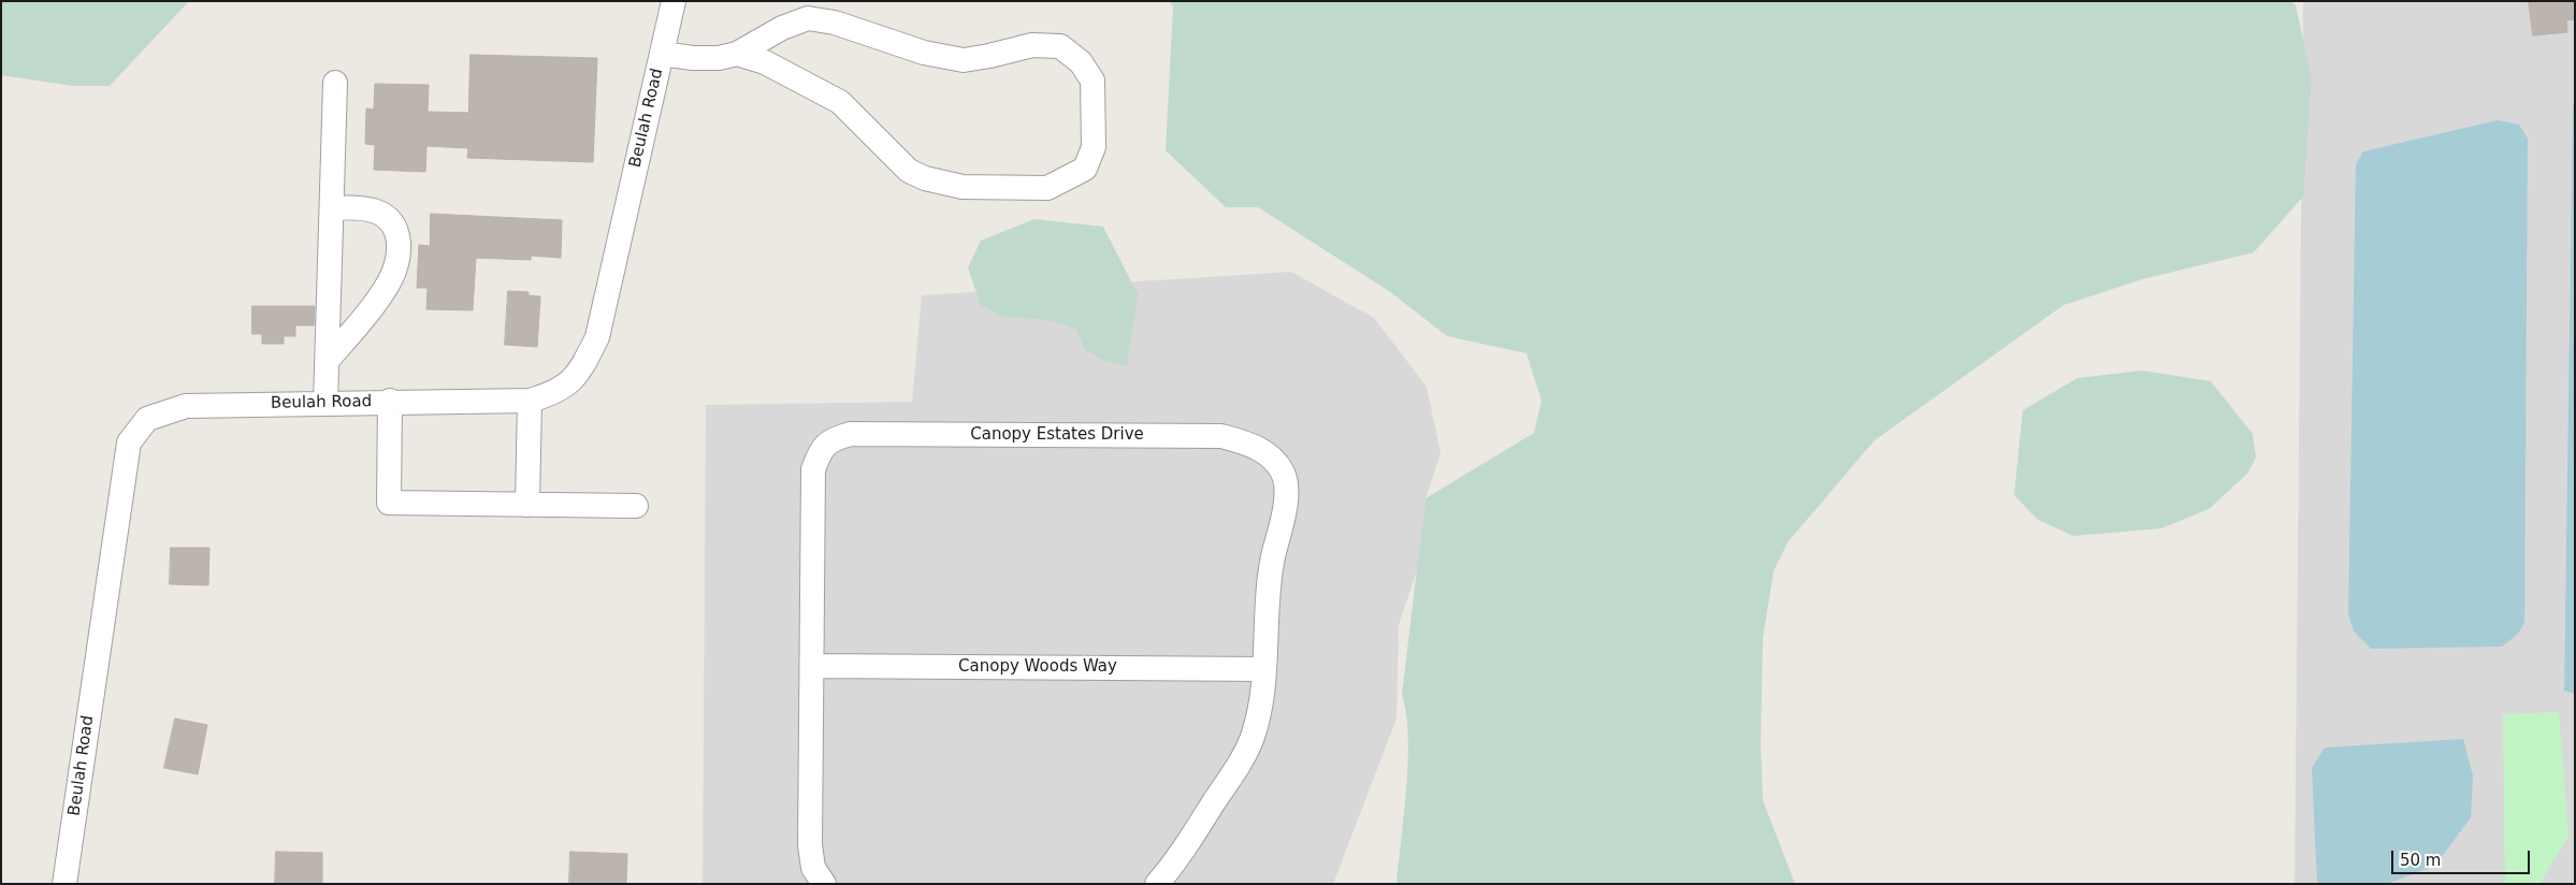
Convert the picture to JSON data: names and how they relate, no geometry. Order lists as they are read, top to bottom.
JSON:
{
  "streets": {
    "street": ["Beulah Road", "Canopy Estates Drive", "Canopy Woods Way"]
  },
  "crossings": [
    ["Canopy Estates Drive", "Canopy Woods Way"]
  ],
  "scale_bar": "50 m"
}
